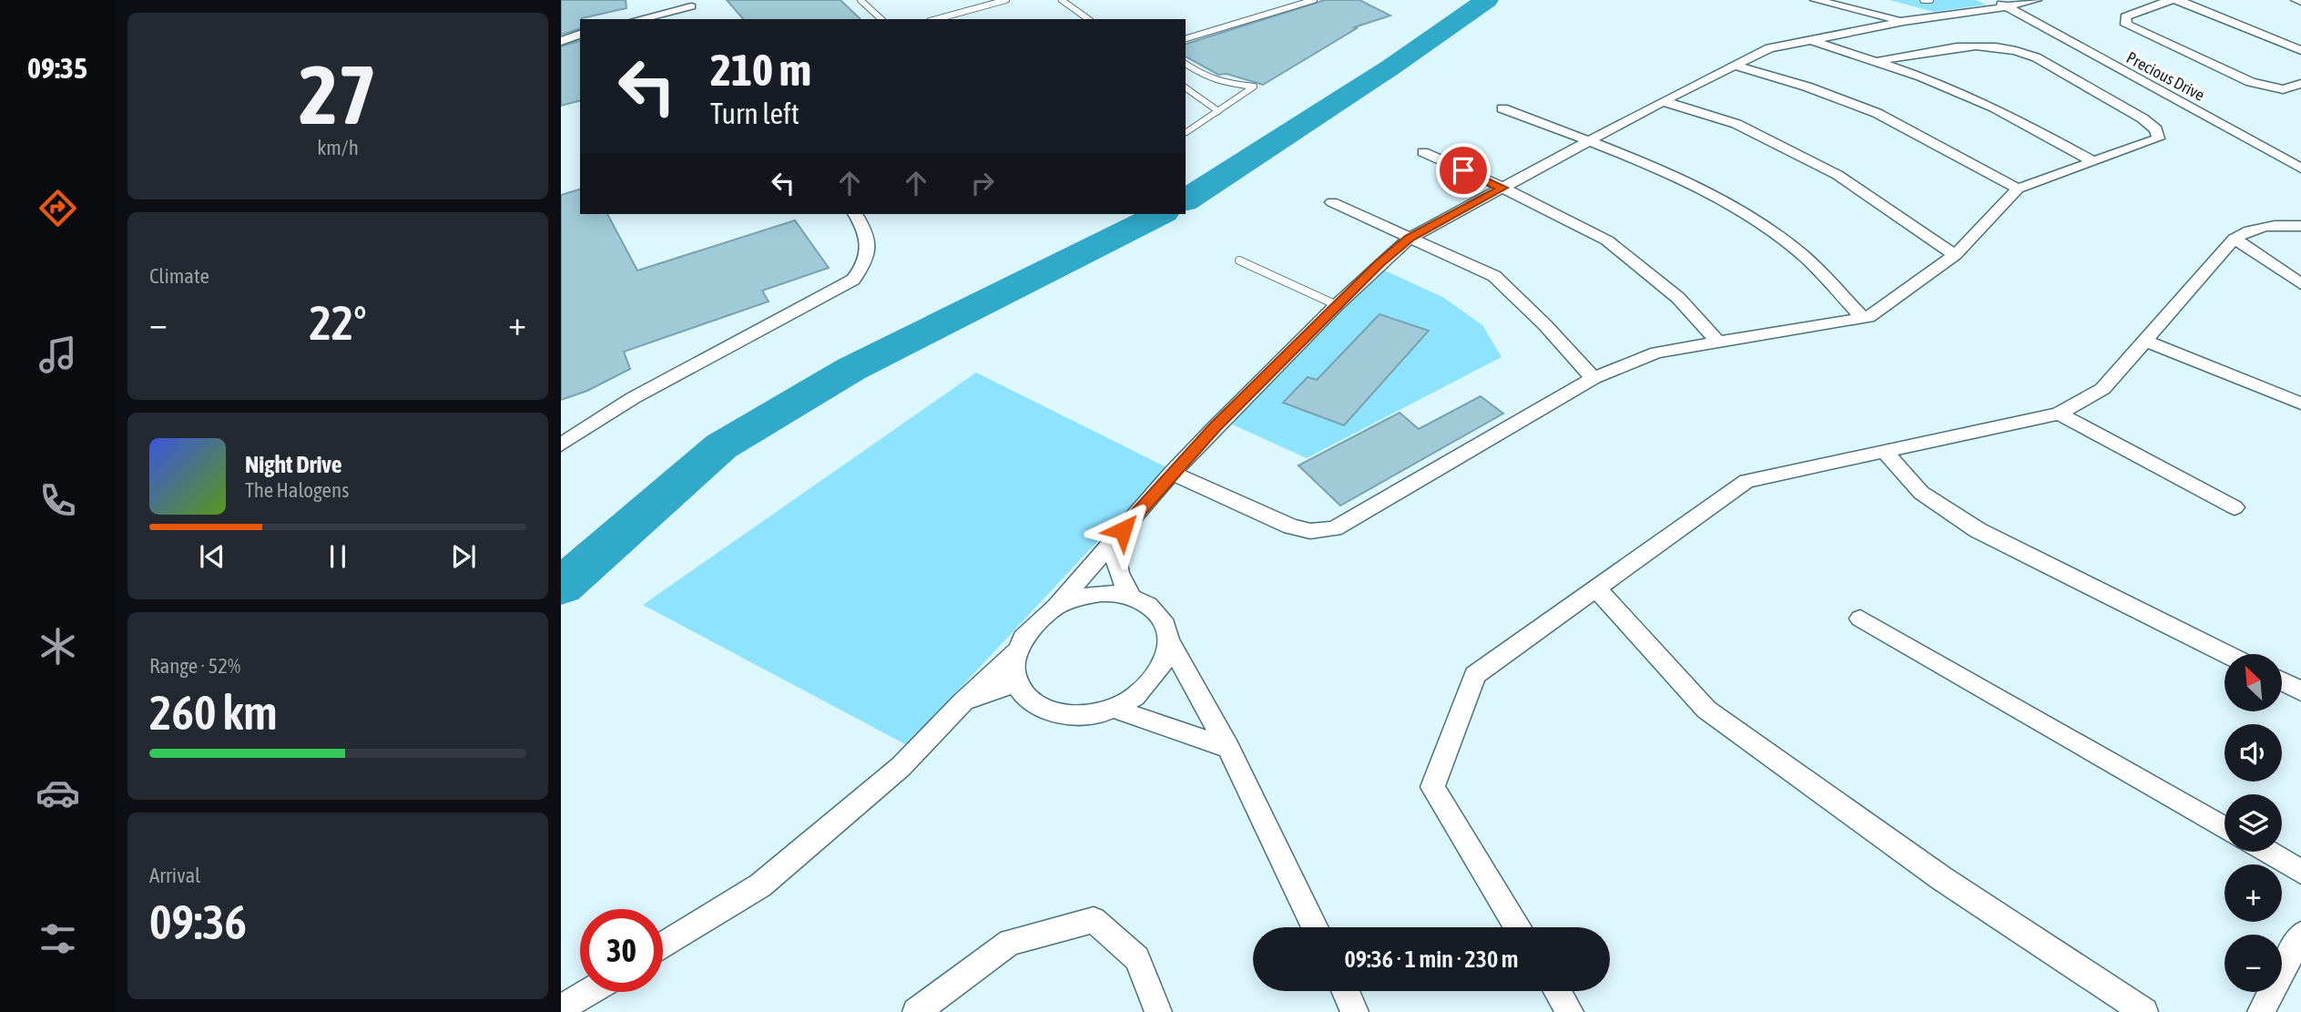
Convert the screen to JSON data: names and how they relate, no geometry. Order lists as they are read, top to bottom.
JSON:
{
  "streets": {
    "street": ["Precious Drive"]
  },
  "north": "top left",
  "page": {
    "tabs": "09:35",
    "tile": [
      ["27", "km/h"],
      "Climate",
      ["Range · 52%", "260 km"],
      ["Arrival", "09:36"]
    ],
    "turn": ["210 m", "Turn left"],
    "heat": ["−", "22°", "+"],
    "song": ["Night Drive", "The Halogens"],
    "map_buttons": ["+", "−"],
    "limit": "30",
    "trip": "09:36 · 1 min · 230 m"
  }
}
